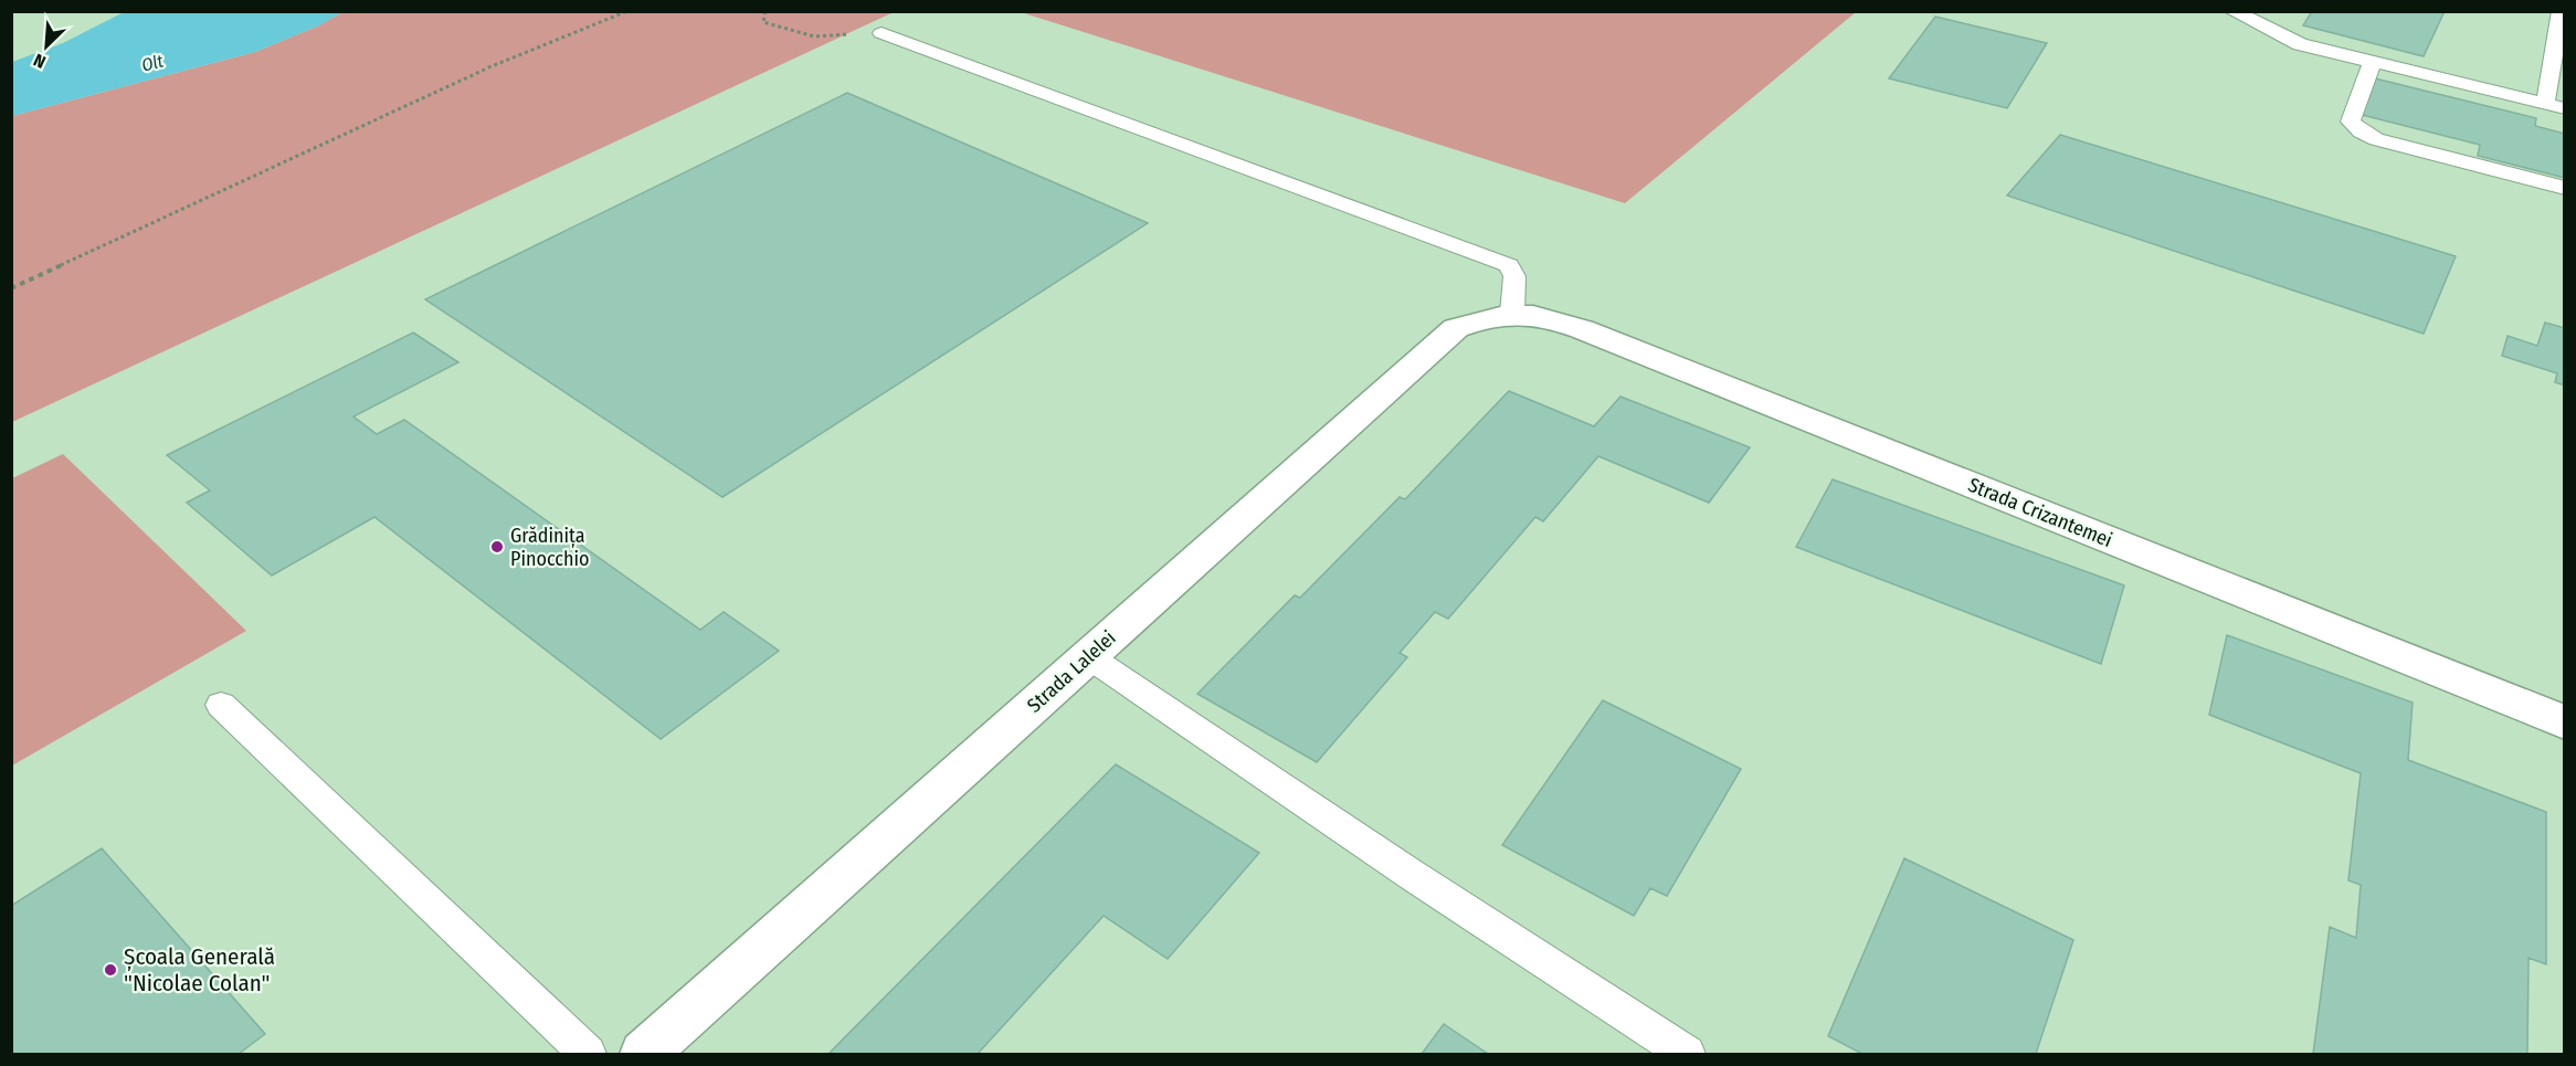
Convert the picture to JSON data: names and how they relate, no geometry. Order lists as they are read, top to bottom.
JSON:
{
  "streets": {
    "street": ["Strada Crizantemei", "Strada Lalelei"]
  },
  "crossings": [
    ["Strada Crizantemei", "Strada Lalelei"]
  ],
  "water": ["Olt"],
  "places": ["Grădinița Pinocchio", "Școala Generală \"Nicolae Colan\""],
  "north": "bottom left"
}
